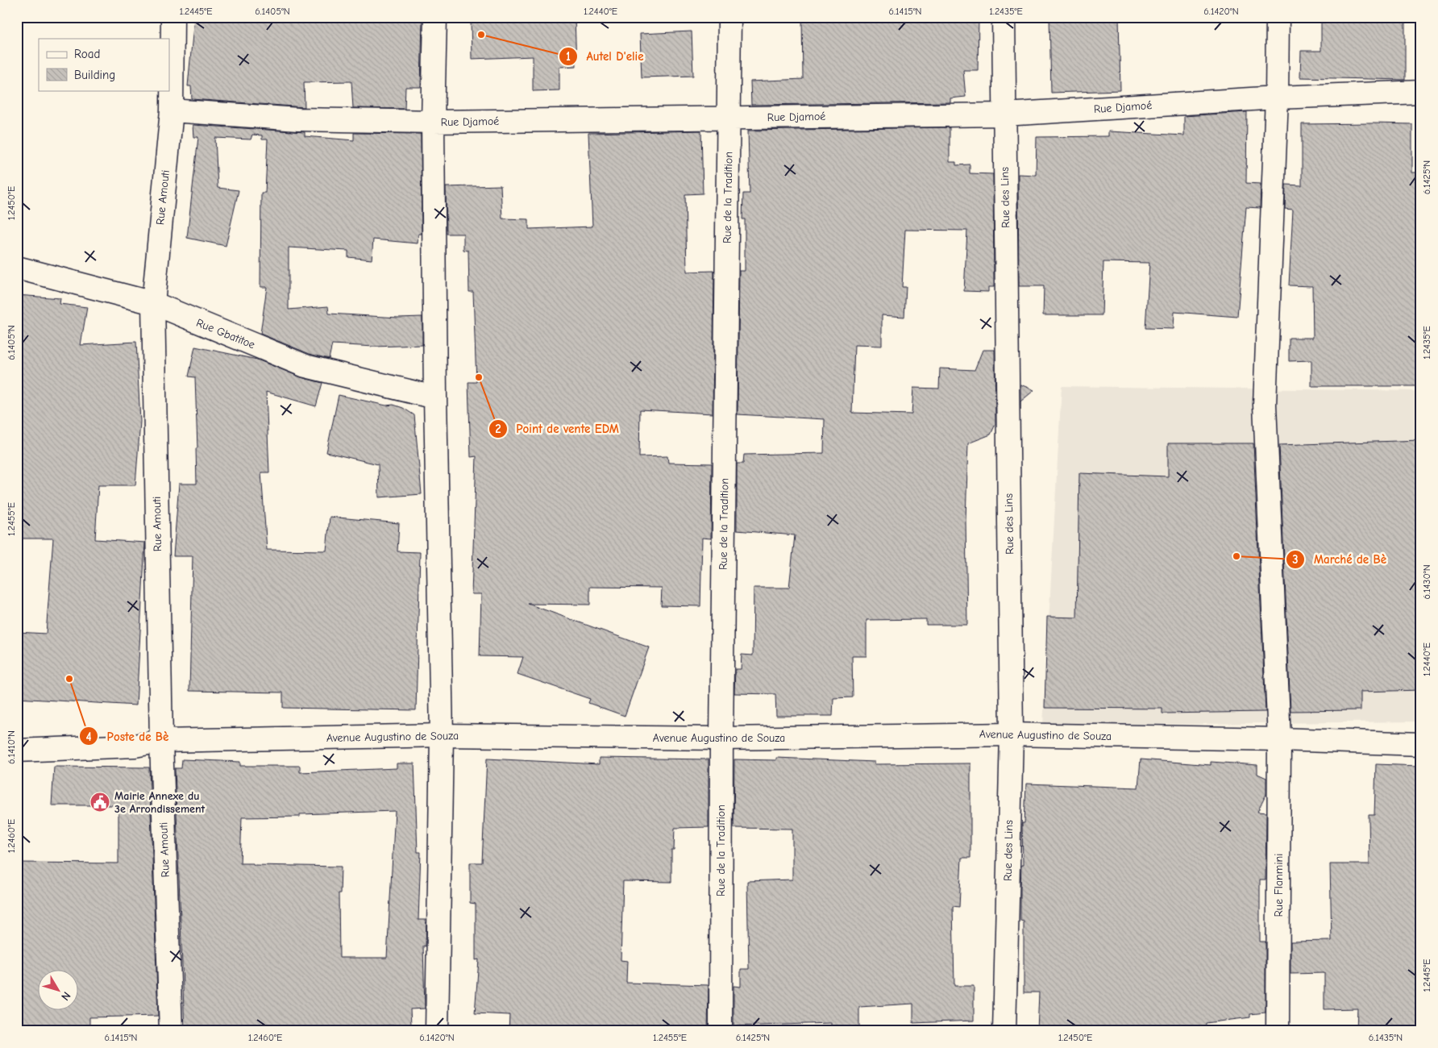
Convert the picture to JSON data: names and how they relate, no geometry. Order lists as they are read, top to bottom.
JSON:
{
  "streets": {
    "street": [
      "Rue Djamoé",
      "Rue Amouti",
      "Rue de la Tradition",
      "Rue des Lins",
      "Rue Gbatitoe",
      "Avenue Augustino de Souza",
      "Rue Flanmini"
    ]
  },
  "crossings": [
    ["Rue Djamoé", "Rue Amouti"],
    ["Rue Djamoé", "Rue de la Tradition"],
    ["Rue Djamoé", "Rue des Lins"],
    ["Rue Djamoé", "Rue Flanmini"],
    ["Rue Amouti", "Rue Gbatitoe"],
    ["Rue Amouti", "Avenue Augustino de Souza"],
    ["Rue de la Tradition", "Avenue Augustino de Souza"],
    ["Rue des Lins", "Avenue Augustino de Souza"],
    ["Avenue Augustino de Souza", "Rue Flanmini"]
  ],
  "places": {
    "other": [
      "Autel D'elie",
      "Point de vente EDM",
      "Marché de Bè",
      "Poste de Bè"
    ],
    "public building": ["Mairie Annexe du 3e Arrondissement"]
  },
  "legend": ["Road", "Building"],
  "north": "bottom right",
  "coordinates": [
    "1.2445°E",
    "6.1405°N",
    "1.2440°E",
    "6.1415°N",
    "1.2435°E",
    "6.1420°N",
    "6.1425°N",
    "1.2450°E",
    "1.2455°E",
    "6.1430°N",
    "6.1410°N",
    "1.2460°E",
    "6.1435°N"
  ]
}
